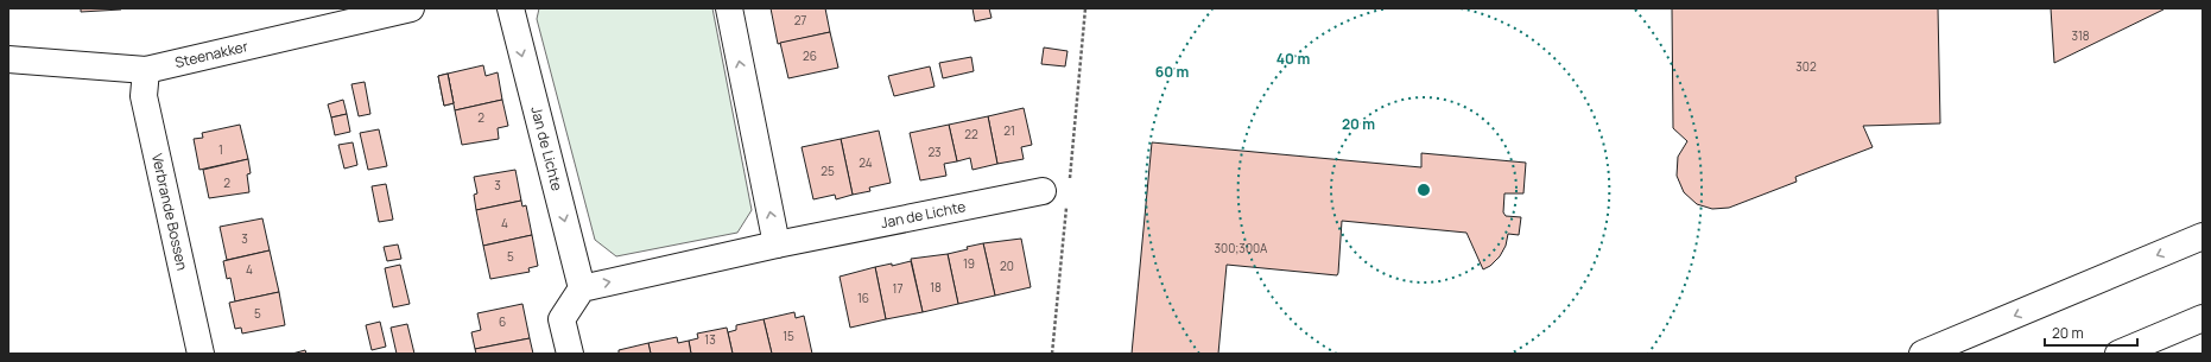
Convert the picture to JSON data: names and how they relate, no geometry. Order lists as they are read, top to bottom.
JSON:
{
  "streets": {
    "main road": ["Steenakker", "Jan de Lichte", "Verbrande Bossen"]
  },
  "crossings": [
    ["Steenakker", "Verbrande Bossen"]
  ],
  "house_numbers": [
    "27",
    "318",
    "26",
    "302",
    "2",
    "21",
    "22",
    "1",
    "23",
    "24",
    "25",
    "2",
    "3",
    "4",
    "3",
    "300;300A",
    "5",
    "19",
    "20",
    "4",
    "18",
    "17",
    "16",
    "5",
    "6",
    "15",
    "13"
  ],
  "scale_bar": "20 m",
  "rings": ["40 m", "60 m", "20 m"]
}
